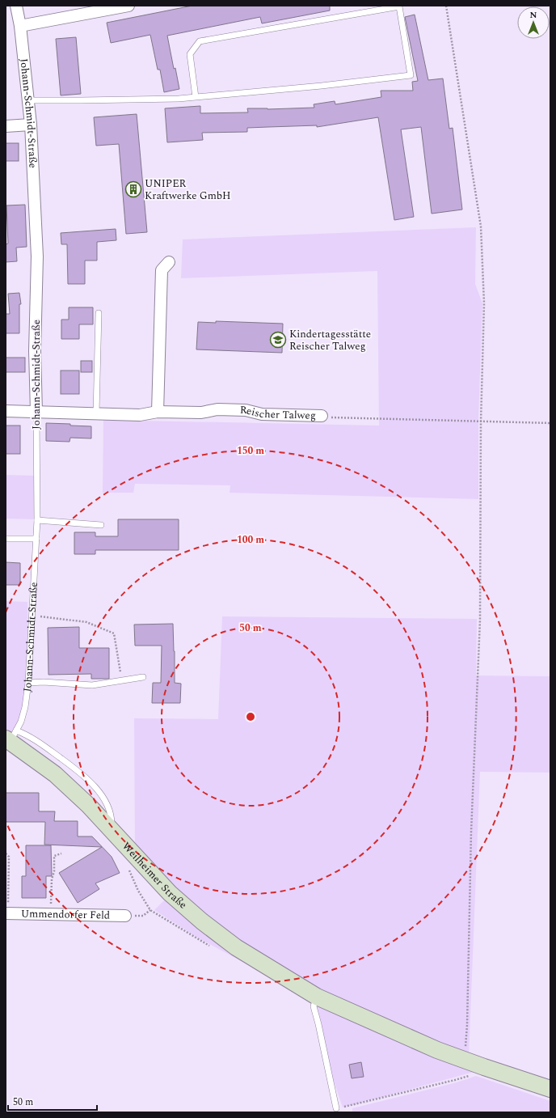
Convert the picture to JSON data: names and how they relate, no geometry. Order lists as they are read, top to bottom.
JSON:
{
  "streets": {
    "street": [
      "Johann-Schmidt-Straße",
      "Reischer Talweg",
      "Weilheimer Straße",
      "Ummendorfer Feld"
    ]
  },
  "crossings": [
    ["Johann-Schmidt-Straße", "Reischer Talweg"],
    ["Johann-Schmidt-Straße", "Weilheimer Straße"]
  ],
  "places": {
    "building": ["UNIPER Kraftwerke GmbH"],
    "school or university": ["Kindertagesstätte Reischer Talweg"]
  },
  "scale_bar": "50 m",
  "north": "top",
  "rings": ["150 m", "100 m", "50 m"]
}
